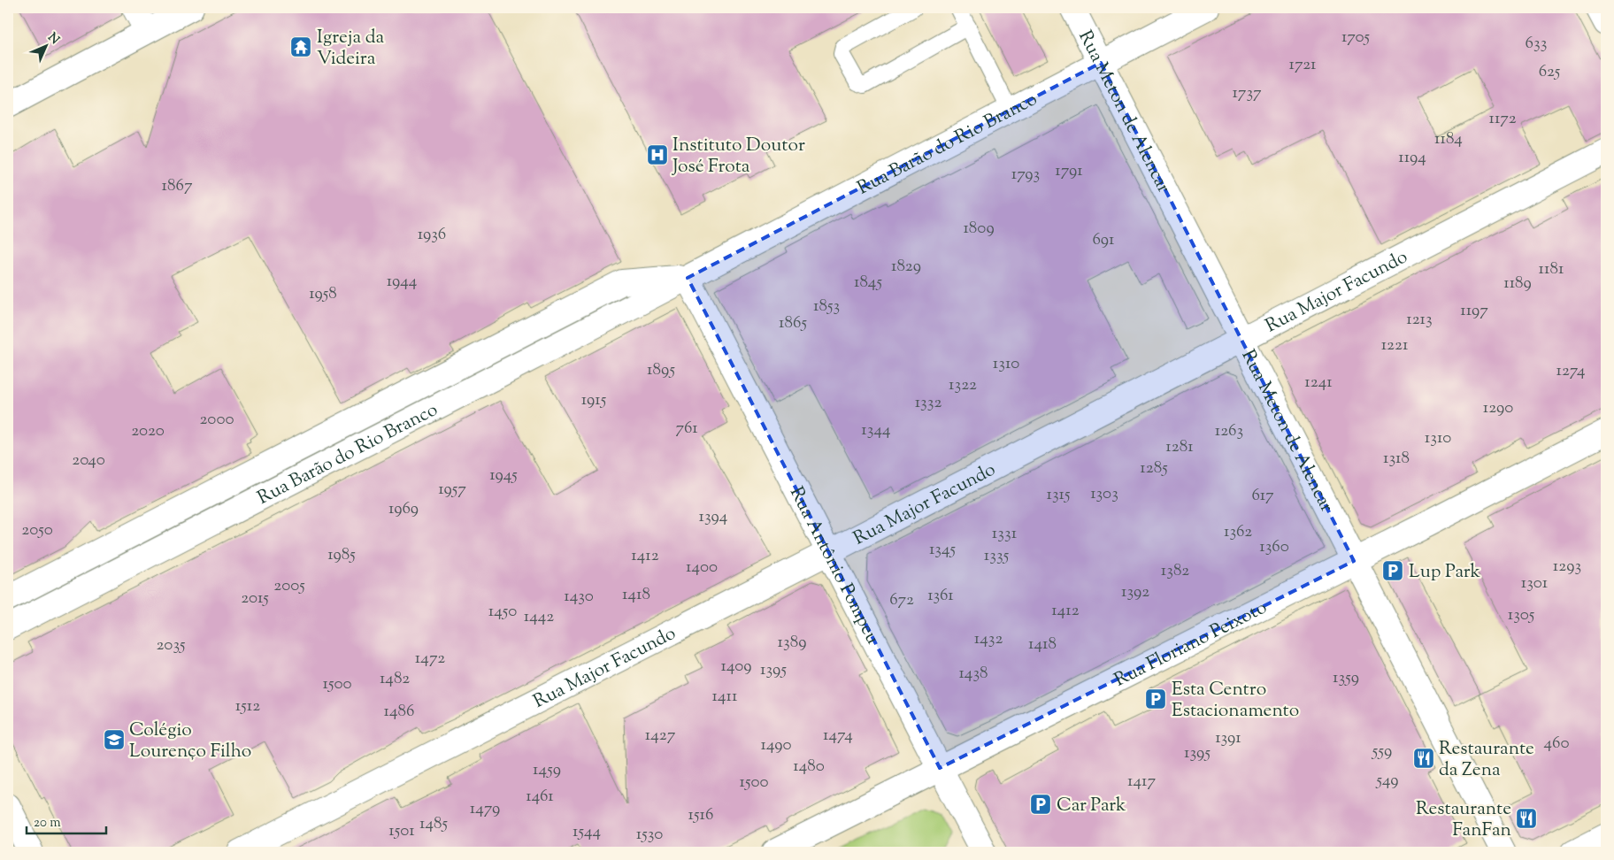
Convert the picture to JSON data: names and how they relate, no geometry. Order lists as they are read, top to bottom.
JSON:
{
  "streets": {
    "street": [
      "Rua Meton de Alencar",
      "Rua Barão do Rio Branco",
      "Rua Major Facundo",
      "Rua Antônio Pompeu",
      "Rua Floriano Peixoto"
    ]
  },
  "crossings": [
    ["Rua Meton de Alencar", "Rua Barão do Rio Branco"],
    ["Rua Meton de Alencar", "Rua Major Facundo"],
    ["Rua Meton de Alencar", "Rua Floriano Peixoto"],
    ["Rua Barão do Rio Branco", "Rua Antônio Pompeu"],
    ["Rua Major Facundo", "Rua Antônio Pompeu"],
    ["Rua Antônio Pompeu", "Rua Floriano Peixoto"]
  ],
  "places": {
    "temple": ["Igreja da Videira"],
    "hospital": ["Instituto Doutor José Frota"],
    "parking": ["Lup Park", "Esta Centro Estacionamento", "Car Park"],
    "school or university": ["Colégio Lourenço Filho"],
    "restaurant": ["Restaurante da Zena", "Restaurante FanFan"]
  },
  "house_numbers": [
    "1705",
    "633",
    "1721",
    "625",
    "1737",
    "1172",
    "1184",
    "1194",
    "1791",
    "1793",
    "1867",
    "1809",
    "1936",
    "691",
    "1829",
    "1181",
    "1944",
    "1845",
    "1189",
    "1958",
    "1853",
    "1197",
    "1213",
    "1865",
    "1221",
    "1310",
    "1895",
    "1274",
    "1241",
    "1322",
    "1915",
    "1332",
    "1290",
    "2000",
    "761",
    "1344",
    "2020",
    "1263",
    "1310",
    "1281",
    "1318",
    "2040",
    "1285",
    "1945",
    "1957",
    "1303",
    "1315",
    "617",
    "1969",
    "1394",
    "2050",
    "1362",
    "1331",
    "1360",
    "1345",
    "1985",
    "1412",
    "1335",
    "1293",
    "1400",
    "1382",
    "1301",
    "2005",
    "1392",
    "1418",
    "1361",
    "1430",
    "2015",
    "672",
    "1412",
    "1450",
    "1305",
    "1442",
    "1432",
    "1389",
    "1418",
    "2035",
    "1472",
    "1409",
    "1395",
    "1438",
    "1359",
    "1482",
    "1500",
    "1411",
    "1512",
    "1486",
    "1427",
    "1474",
    "1391",
    "460",
    "1490",
    "559",
    "1395",
    "1480",
    "1459",
    "549",
    "1417",
    "1500",
    "1461",
    "1479",
    "1516",
    "1485",
    "1501",
    "1544",
    "1530"
  ],
  "scale_bar": "20 m",
  "north": "top right"
}
